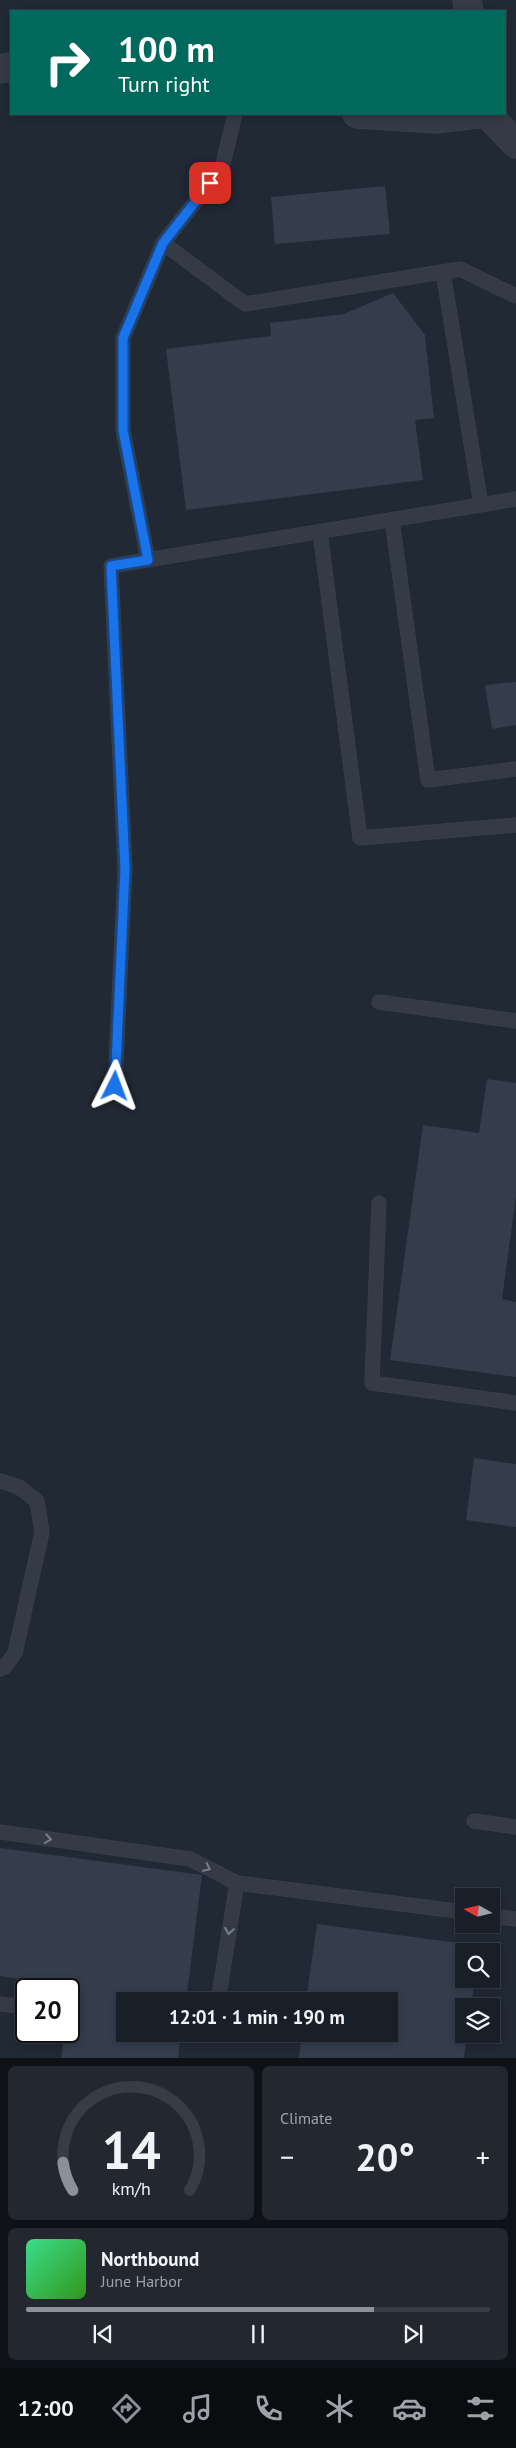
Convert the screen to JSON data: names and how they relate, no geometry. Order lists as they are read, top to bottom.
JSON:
{
  "north": "left",
  "page": {
    "turn": ["100 m", "Turn right"],
    "limit": "20",
    "trip": "12:01 · 1 min · 190 m",
    "tile": "Climate",
    "heat": ["−", "20°", "+"],
    "song": ["Northbound", "June Harbor"],
    "tabs": "12:00",
    "gauge": ["14", "km/h"]
  }
}
